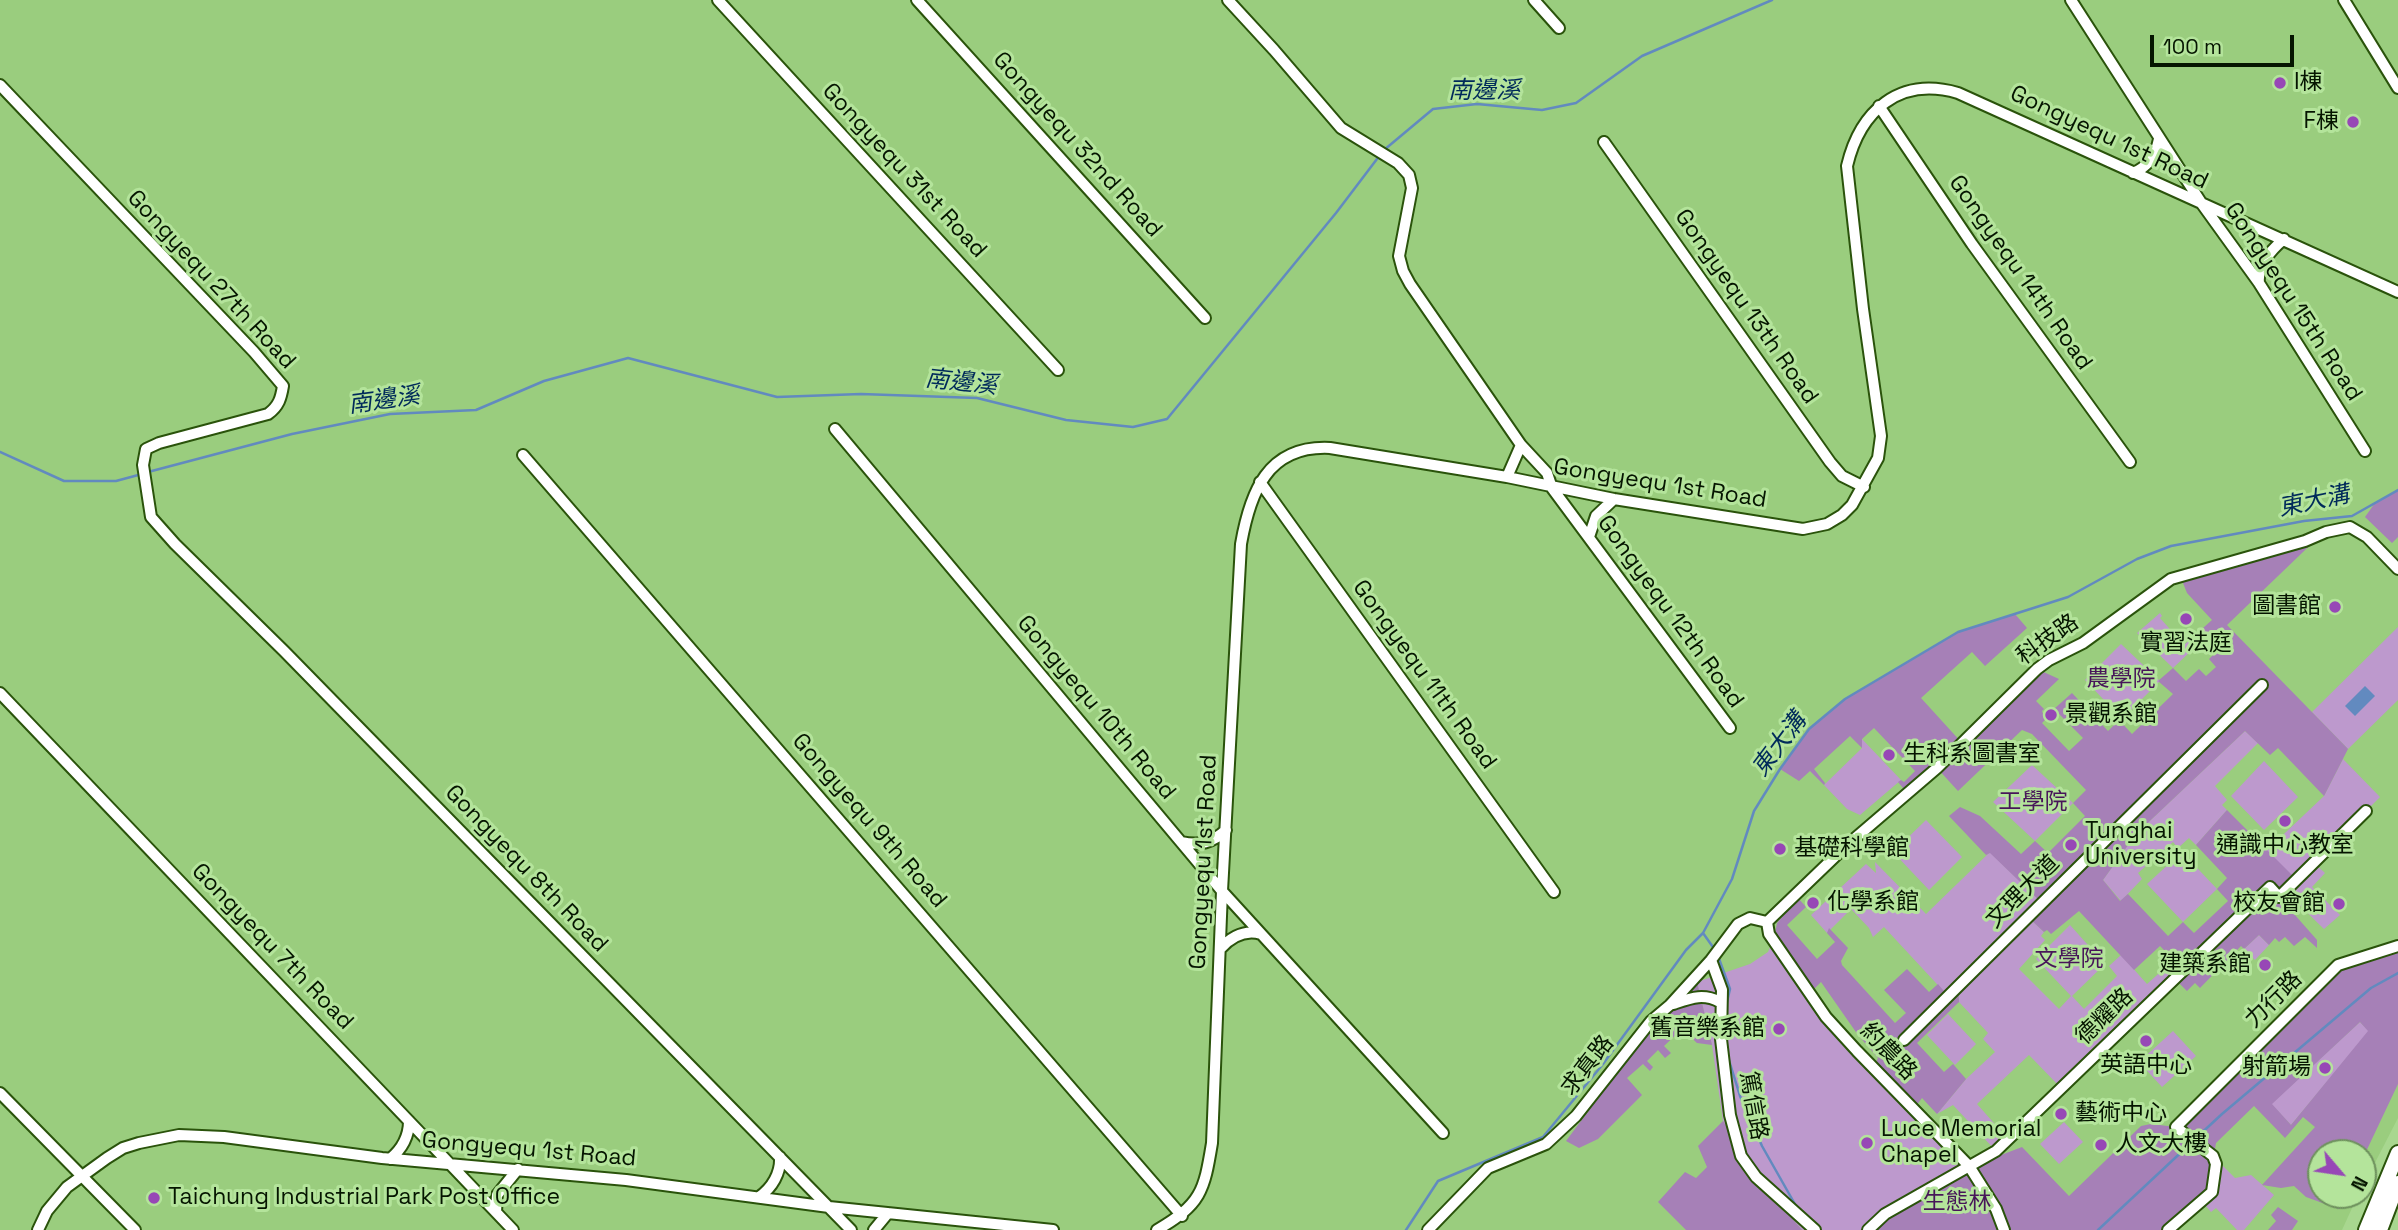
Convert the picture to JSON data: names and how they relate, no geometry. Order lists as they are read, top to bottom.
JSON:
{
  "streets": {
    "street": [
      "Gongyequ 1st Road",
      "Gongyequ 32nd Road",
      "Gongyequ 31st Road",
      "Gongyequ 14th Road",
      "Gongyequ 27th Road",
      "Gongyequ 15th Road",
      "Gongyequ 13th Road",
      "Gongyequ 12th Road",
      "科技路",
      "Gongyequ 11th Road",
      "Gongyequ 10th Road",
      "Gongyequ 9th Road",
      "Gongyequ 8th Road",
      "文理大道",
      "Gongyequ 7th Road",
      "力行路",
      "德耀路",
      "約農路",
      "求真路",
      "篤信路"
    ]
  },
  "crossings": [
    ["Gongyequ 1st Road", "Gongyequ 14th Road"],
    ["Gongyequ 1st Road", "Gongyequ 15th Road"],
    ["Gongyequ 1st Road", "Gongyequ 13th Road"],
    ["Gongyequ 1st Road", "Gongyequ 12th Road"],
    ["Gongyequ 1st Road", "Gongyequ 11th Road"],
    ["Gongyequ 1st Road", "Gongyequ 10th Road"],
    ["Gongyequ 1st Road", "Gongyequ 9th Road"],
    ["Gongyequ 1st Road", "Gongyequ 8th Road"],
    ["Gongyequ 1st Road", "Gongyequ 7th Road"],
    ["Gongyequ 27th Road", "Gongyequ 8th Road"],
    ["科技路", "約農路"],
    ["科技路", "求真路"],
    ["德耀路", "約農路"],
    ["約農路", "求真路"],
    ["求真路", "篤信路"]
  ],
  "water": ["南邊溪", "東大溝"],
  "parks": [
    "農學院",
    "工學院",
    "文學院",
    "生態林"
  ],
  "places": [
    "I棟",
    "F棟",
    "圖書館",
    "實習法庭",
    "景觀系館",
    "生科系圖書室",
    "通識中心教室",
    "Tunghai University",
    "基礎科學館",
    "化學系館",
    "校友會館",
    "建築系館",
    "舊音樂系館",
    "英語中心",
    "射箭場",
    "藝術中心",
    "Luce Memorial Chapel",
    "人文大樓",
    "Taichung Industrial Park Post Office"
  ],
  "scale_bar": "100 m",
  "north": "bottom right"
}
